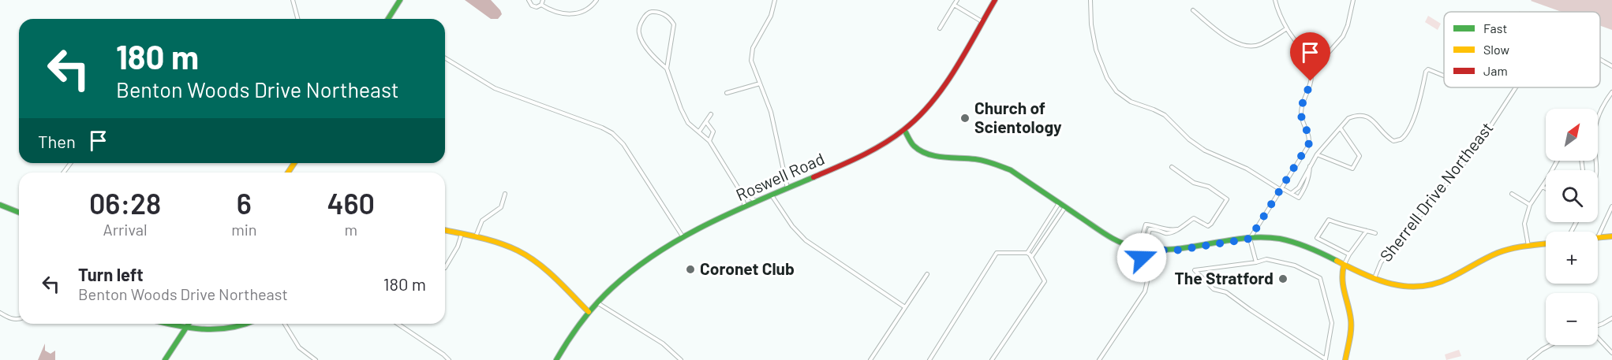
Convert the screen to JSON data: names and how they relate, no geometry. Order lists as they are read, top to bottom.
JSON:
{
  "streets": {
    "main road": ["Roswell Road"],
    "street": ["Sherrell Drive Northeast"]
  },
  "places": ["Church of Scientology", "Coronet Club", "The Stratford"],
  "legend": ["Fast", "Slow", "Jam"],
  "north": "top right",
  "page": {
    "turn": ["180 m", "Benton Woods Drive Northeast"],
    "map_buttons": ["+", "−"],
    "then": "Then",
    "eta": [
      "06:28",
      "Arrival",
      "6",
      "min",
      "460",
      "m"
    ],
    "list": [
      {
        "name": "Turn left",
        "note": "Benton Woods Drive Northeast",
        "value": "180 m"
      }
    ]
  }
}
